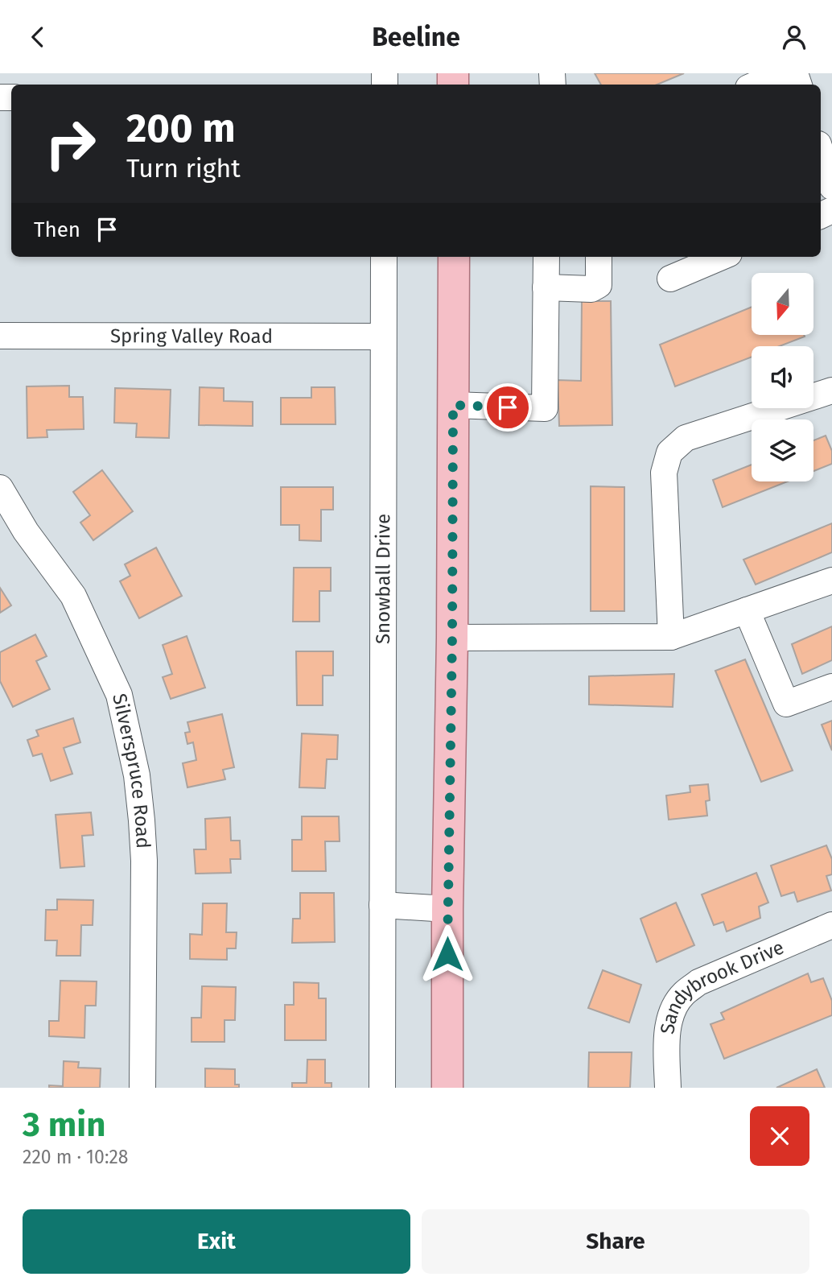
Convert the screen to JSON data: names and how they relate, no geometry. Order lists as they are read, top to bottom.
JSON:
{
  "streets": {
    "street": [
      "Spring Valley Road",
      "Snowball Drive",
      "Silverspruce Road",
      "Sandybrook Drive"
    ]
  },
  "crossings": [
    ["Spring Valley Road", "Snowball Drive"]
  ],
  "north": "bottom",
  "page": {
    "header": "Beeline",
    "turn": ["200 m", "Turn right"],
    "then": "Then",
    "heading": ["3 min", "220 m · 10:28"],
    "buttons": ["Exit", "Share"]
  }
}
